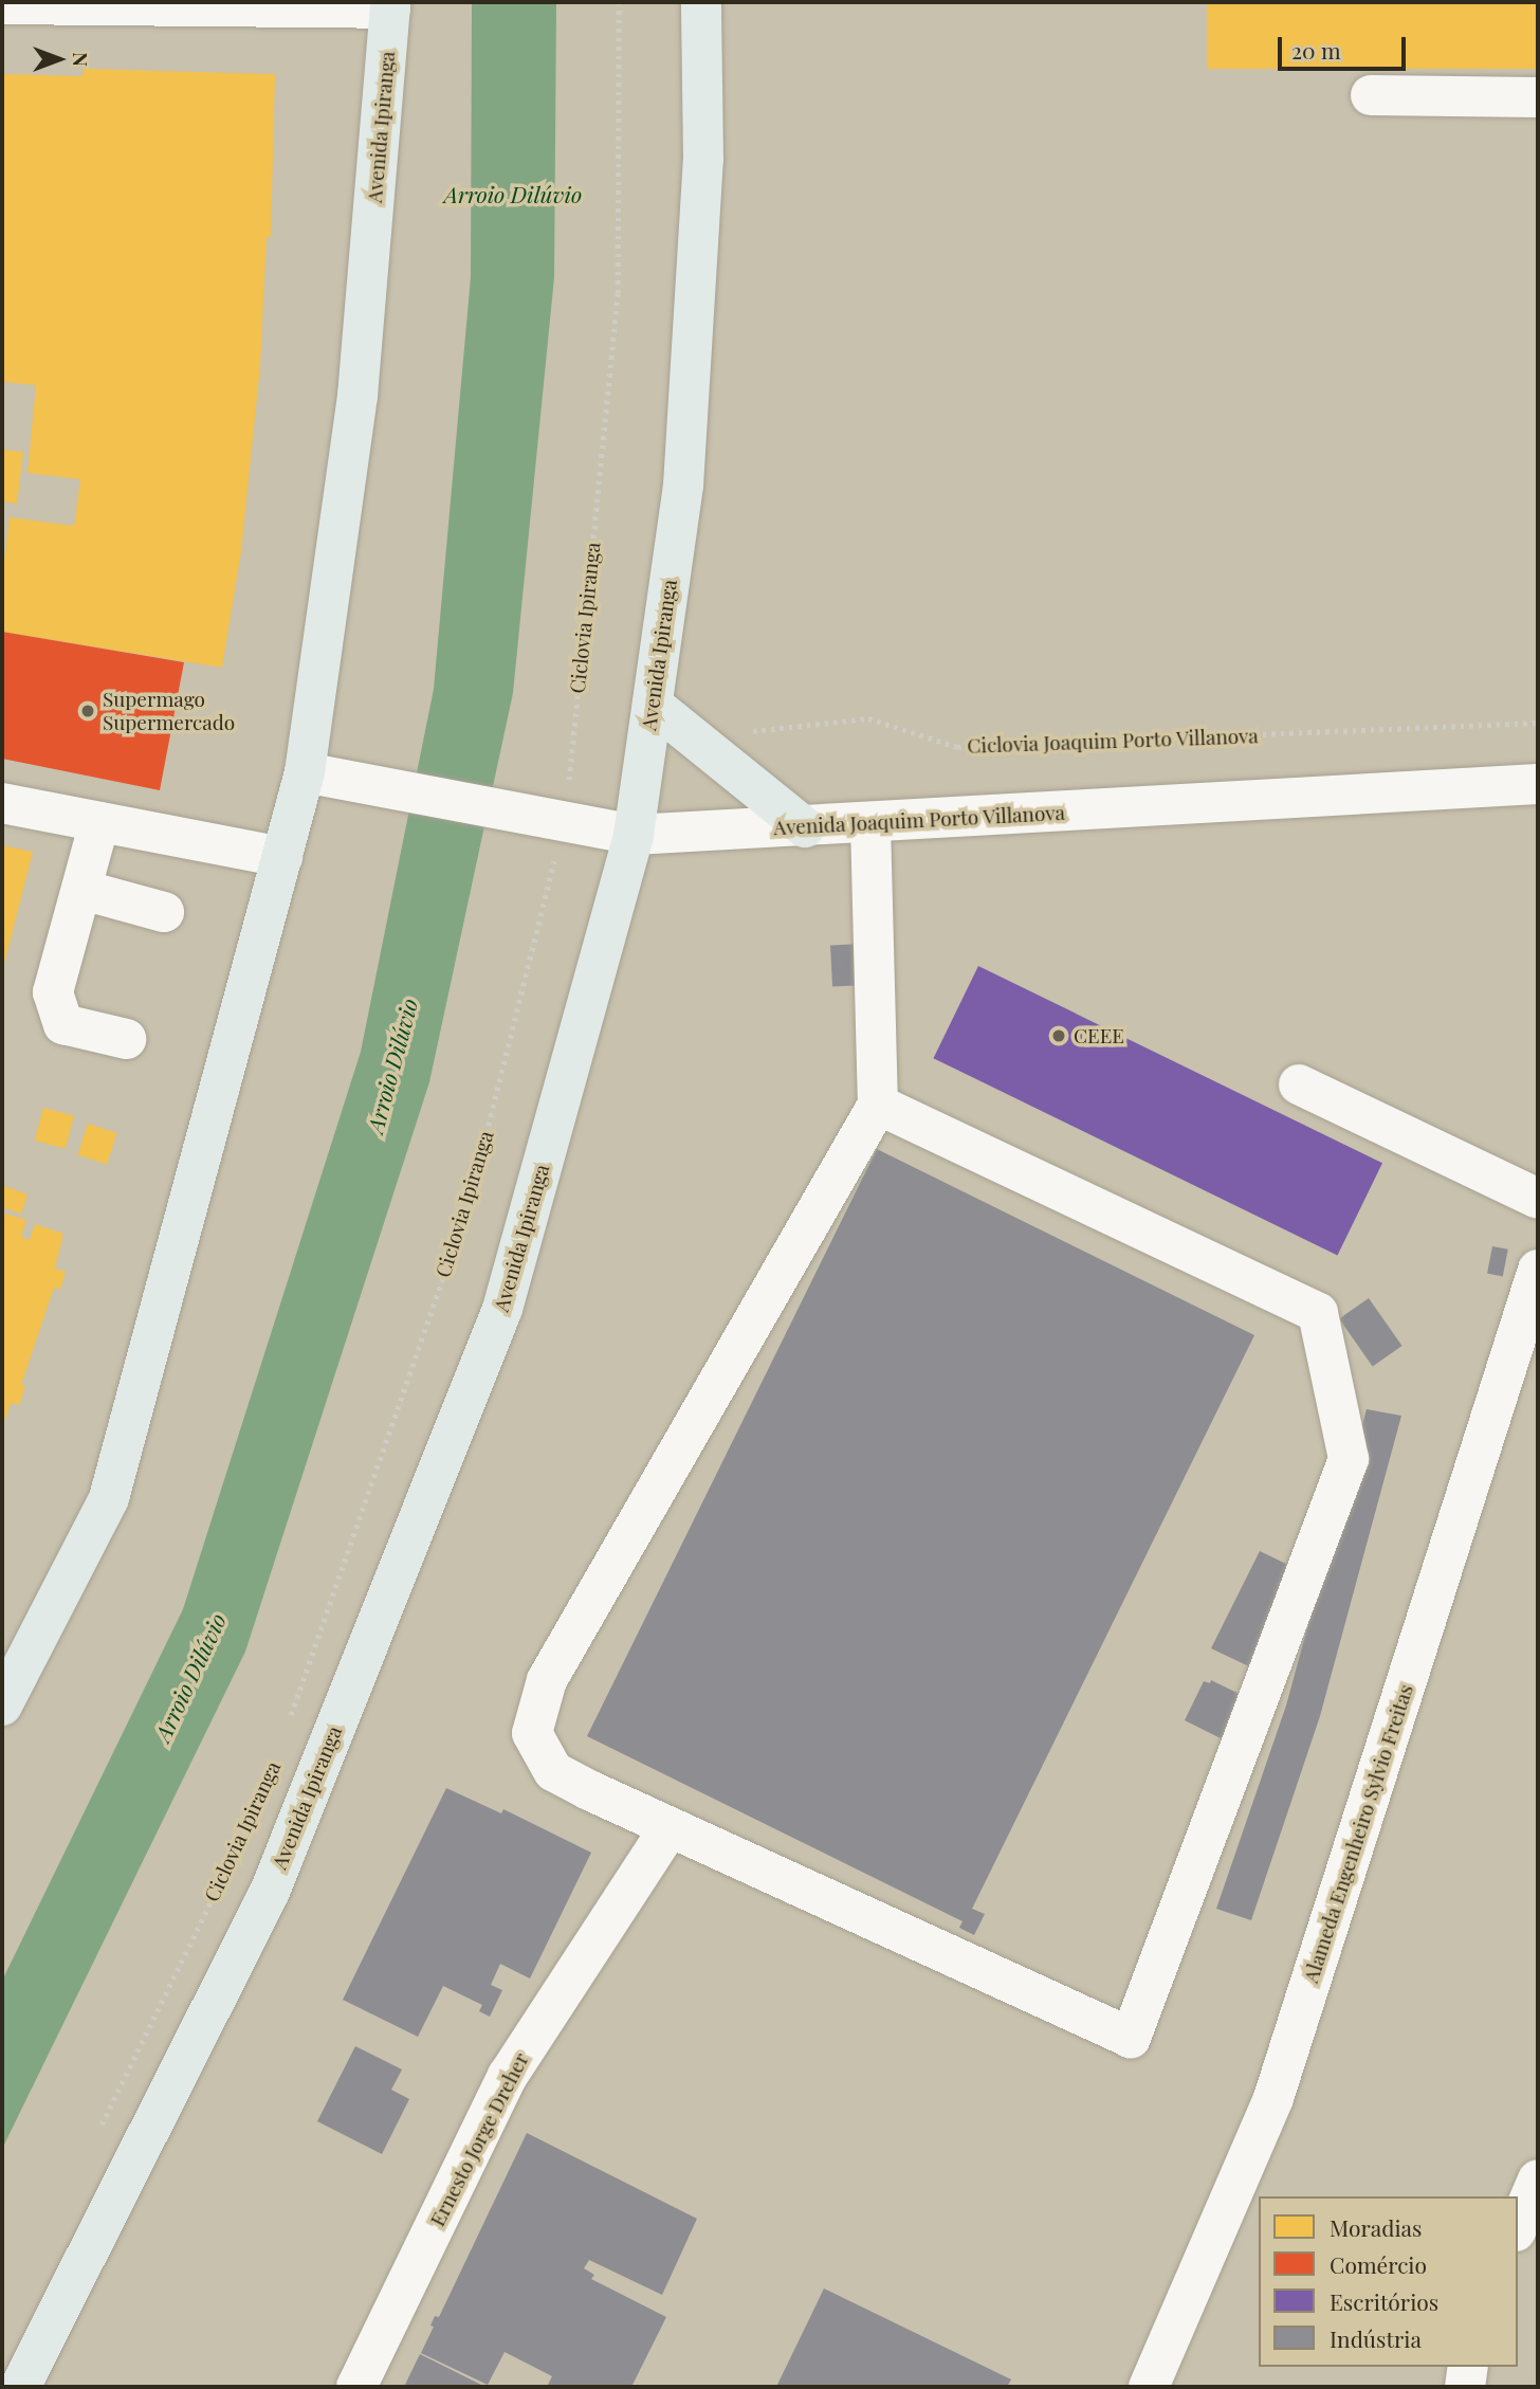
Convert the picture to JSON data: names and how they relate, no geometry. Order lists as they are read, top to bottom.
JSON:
{
  "streets": {
    "main road": ["Avenida Ipiranga"],
    "street": ["Avenida Joaquim Porto Villanova", "Alameda Engenheiro Sylvio Freitas", "Ernesto Jorge Dreher"],
    "path": ["Ciclovia Ipiranga", "Ciclovia Joaquim Porto Villanova"]
  },
  "crossings": [
    ["Avenida Ipiranga", "Avenida Joaquim Porto Villanova"],
    ["Ciclovia Ipiranga", "Avenida Joaquim Porto Villanova"]
  ],
  "water": ["Arroio Dilúvio"],
  "places": ["Supermago Supermercado", "CEEE"],
  "legend": [
    "Moradias",
    "Comércio",
    "Escritórios",
    "Indústria"
  ],
  "scale_bar": "20 m",
  "north": "right"
}
